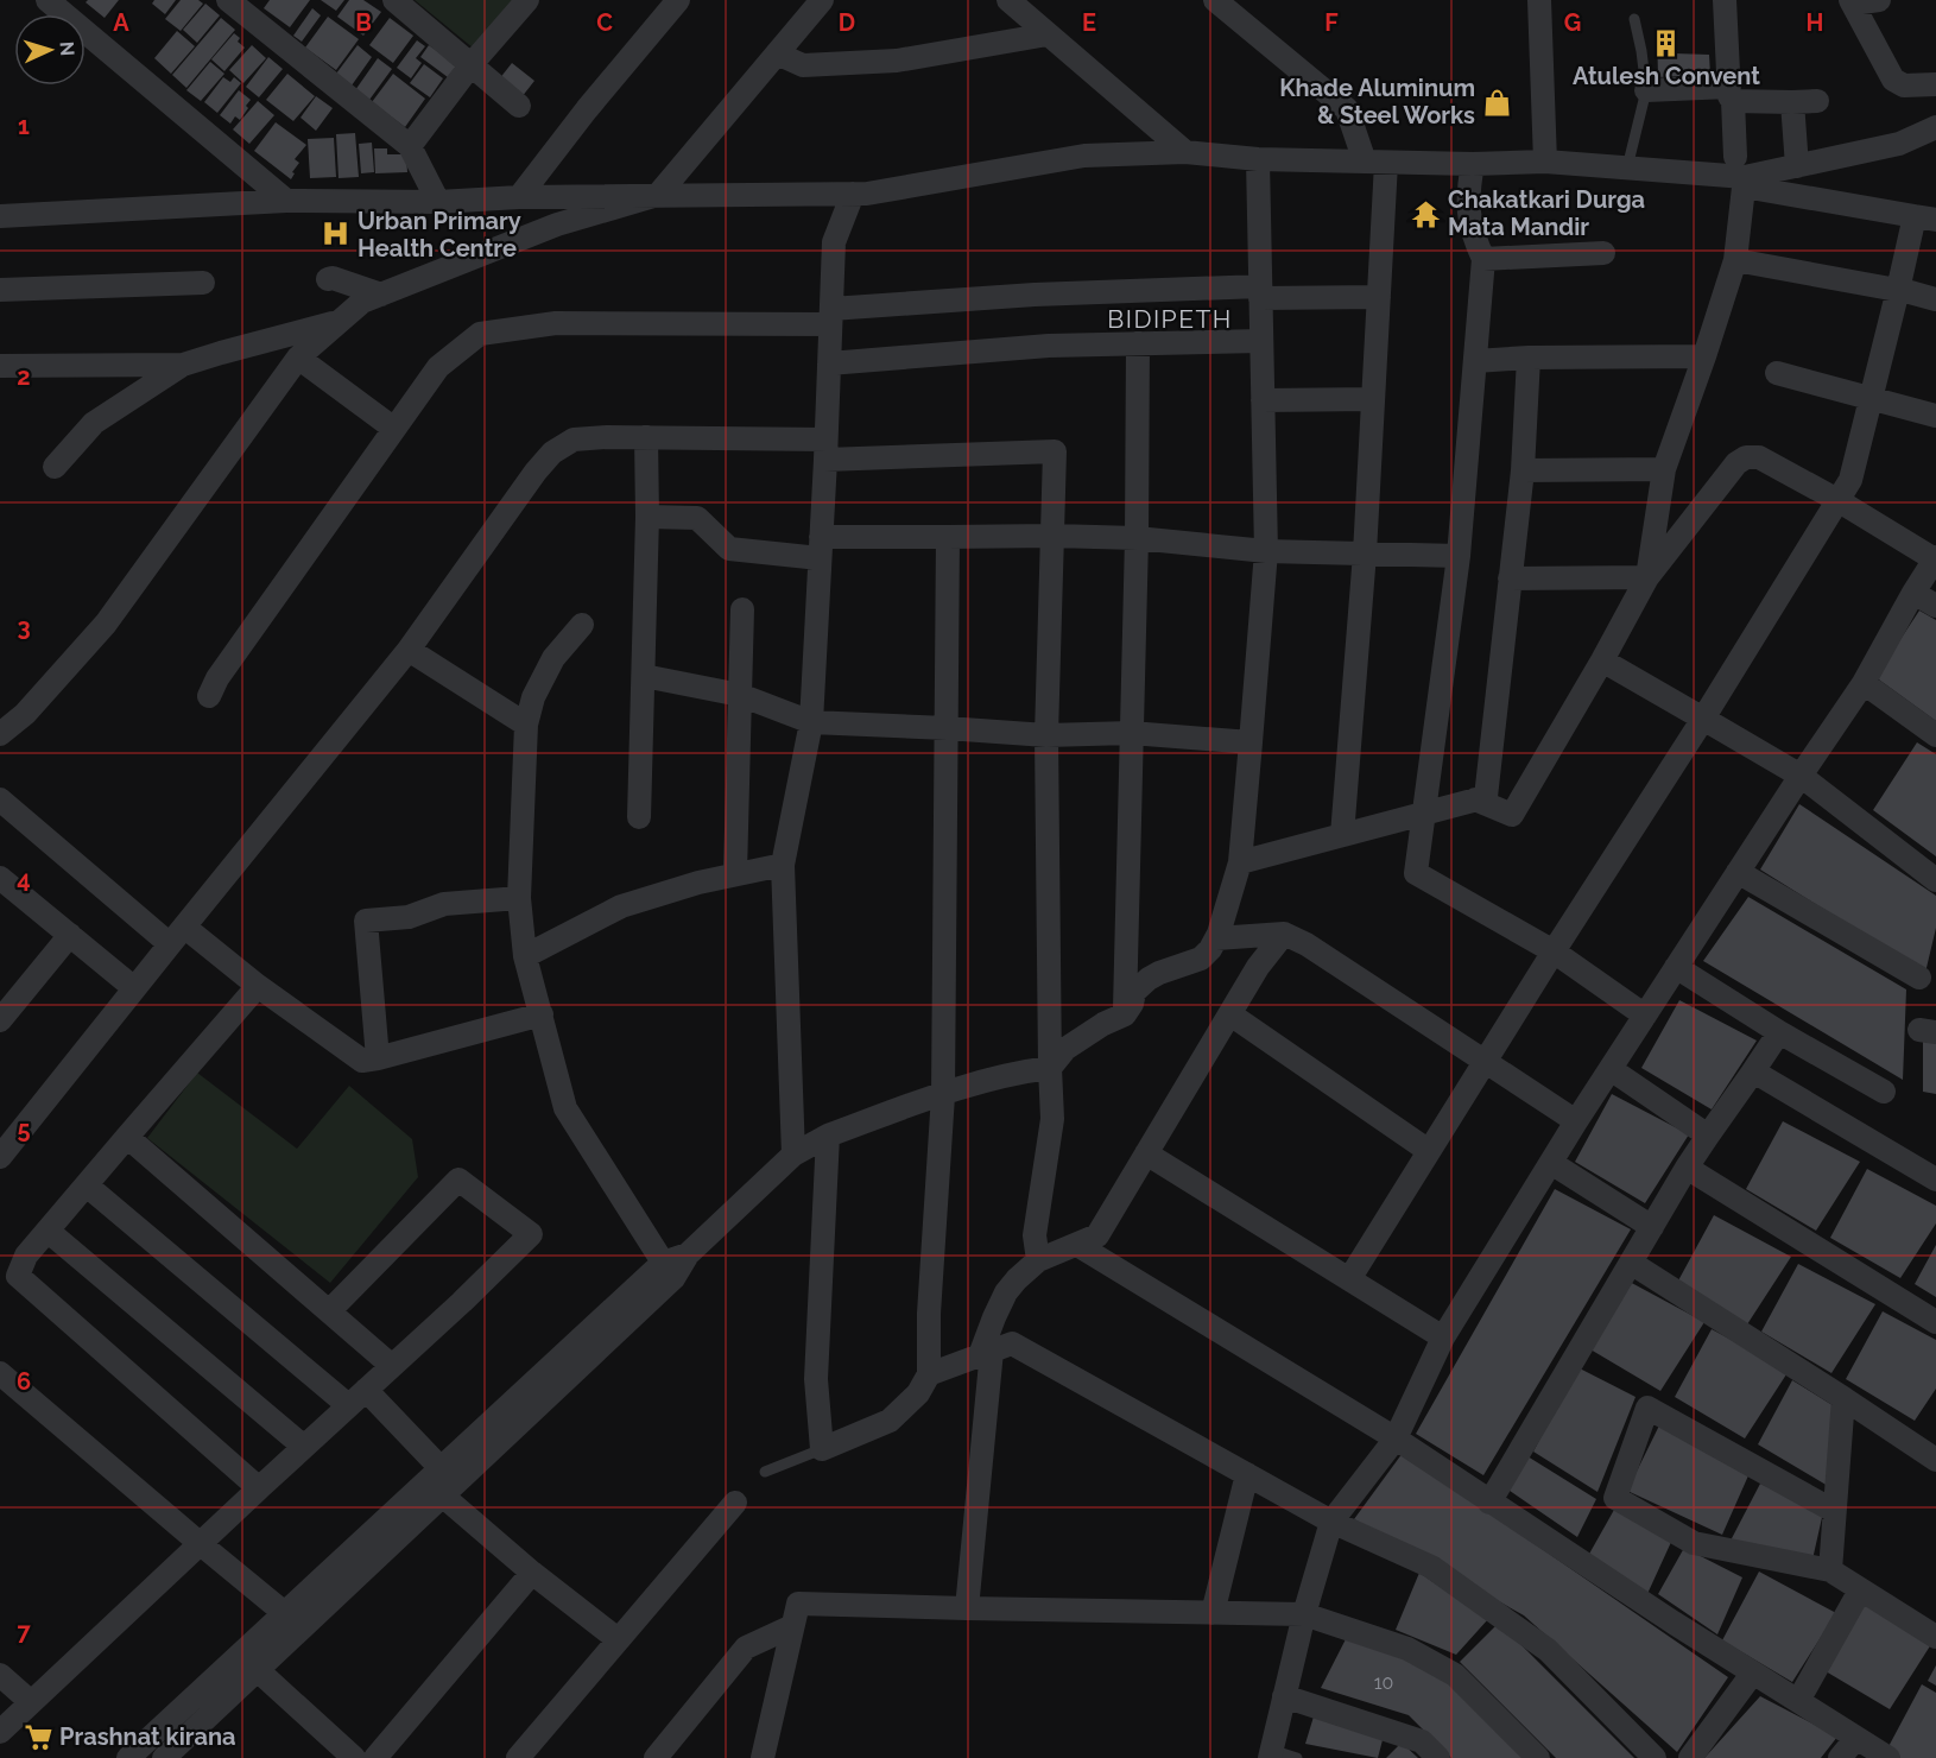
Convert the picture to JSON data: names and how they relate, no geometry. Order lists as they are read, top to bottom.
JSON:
{
  "districts": ["BIDIPETH"],
  "places": {
    "building": ["Atulesh Convent"],
    "shop": ["Khade Aluminum & Steel Works"],
    "temple": ["Chakatkari Durga Mata Mandir"],
    "hospital": ["Urban Primary Health Centre"],
    "supermarket": ["Prashnat kirana"]
  },
  "house_numbers": ["10"],
  "north": "right",
  "grid": {
    "columns": [
      "A",
      "B",
      "C",
      "D",
      "E",
      "F",
      "G",
      "H"
    ],
    "rows": [
      "1",
      "2",
      "3",
      "4",
      "5",
      "6",
      "7"
    ]
  }
}
